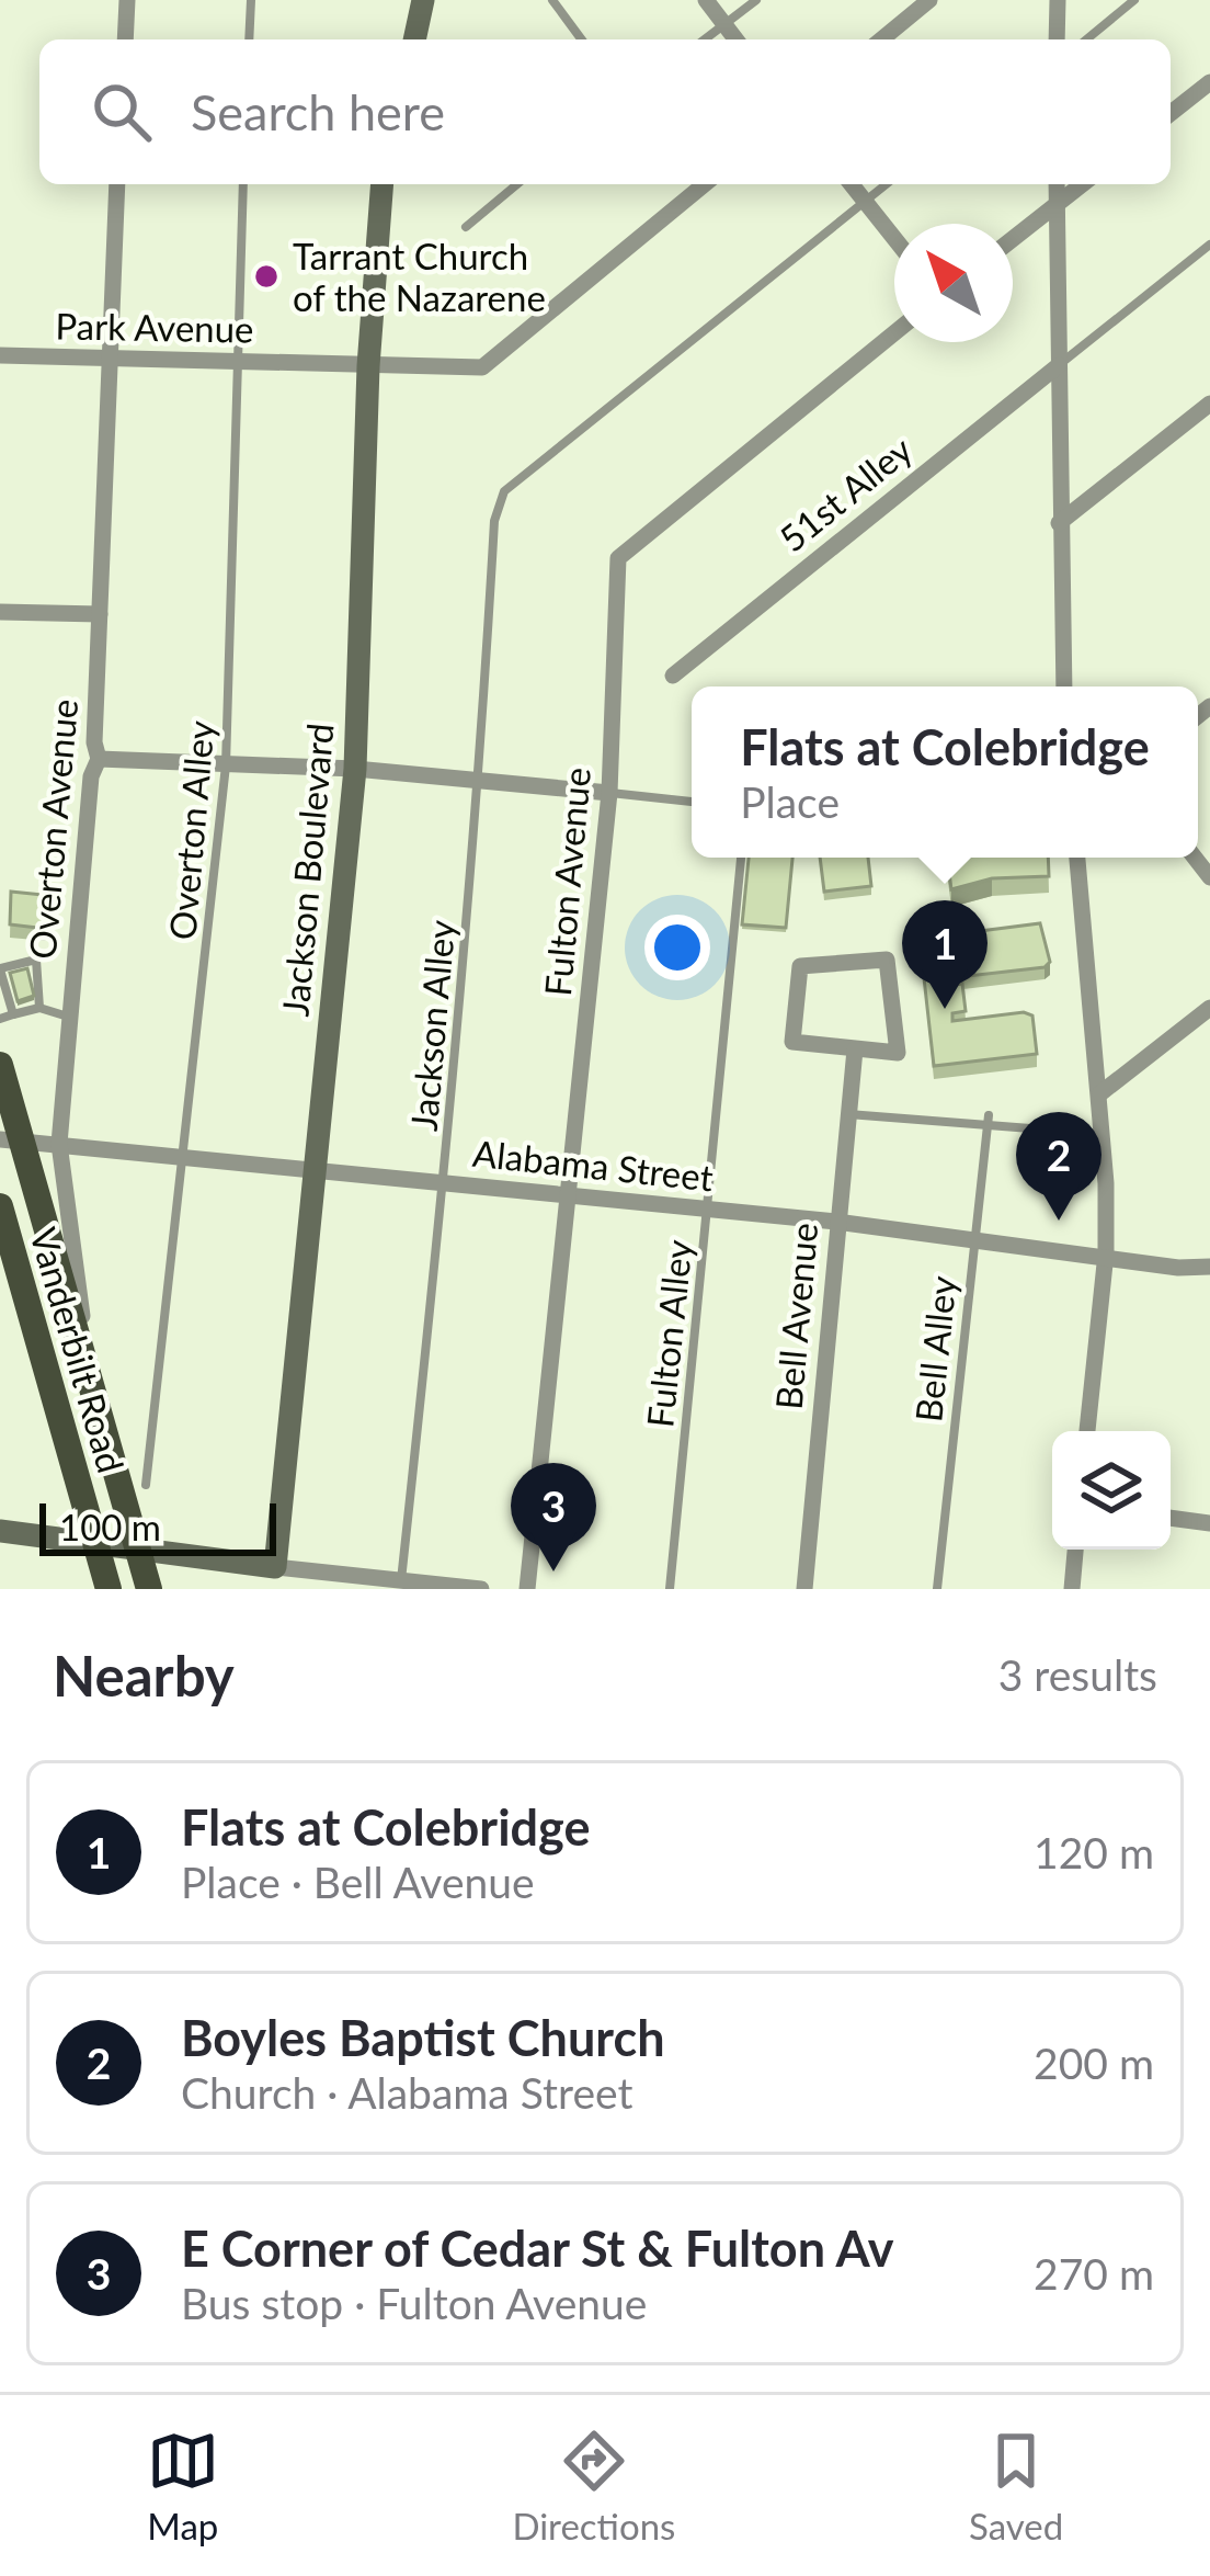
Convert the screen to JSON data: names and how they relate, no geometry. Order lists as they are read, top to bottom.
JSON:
{
  "streets": {
    "main road": ["Vanderbilt Road"],
    "street": [
      "Park Avenue",
      "51st Alley",
      "Overton Avenue",
      "Jackson Boulevard",
      "Fulton Avenue",
      "Alabama Street",
      "Bell Avenue"
    ],
    "lane": [
      "Overton Alley",
      "Jackson Alley",
      "Fulton Alley",
      "Bell Alley"
    ]
  },
  "crossings": [
    ["Park Avenue", "Overton Avenue"],
    ["Park Avenue", "Overton Alley"],
    ["Park Avenue", "Jackson Boulevard"],
    ["Overton Avenue", "Alabama Street"],
    ["Overton Avenue", "Vanderbilt Road"],
    ["Overton Alley", "Alabama Street"],
    ["Jackson Boulevard", "Alabama Street"],
    ["Fulton Avenue", "Alabama Street"],
    ["Jackson Alley", "Alabama Street"],
    ["Alabama Street", "Bell Avenue"],
    ["Alabama Street", "Fulton Alley"],
    ["Alabama Street", "Bell Alley"],
    ["Alabama Street", "Vanderbilt Road"]
  ],
  "places": ["Tarrant Church of the Nazarene"],
  "scale_bar": "100 m",
  "north": "top left",
  "page": {
    "search": "Search here",
    "popup": ["Flats at Colebridge", "Place"],
    "pins": ["1", "2", "3"],
    "scale": "100 m",
    "heading": ["Nearby", "3 results"],
    "list": [
      {
        "mark": "1",
        "name": "Flats at Colebridge",
        "note": "Place · Bell Avenue",
        "value": "120 m"
      },
      {
        "mark": "2",
        "name": "Boyles Baptist Church",
        "note": "Church · Alabama Street",
        "value": "200 m"
      },
      {
        "mark": "3",
        "name": "E Corner of Cedar St & Fulton Av",
        "note": "Bus stop · Fulton Avenue",
        "value": "270 m"
      }
    ],
    "nav": ["Map", "Directions", "Saved"]
  }
}
